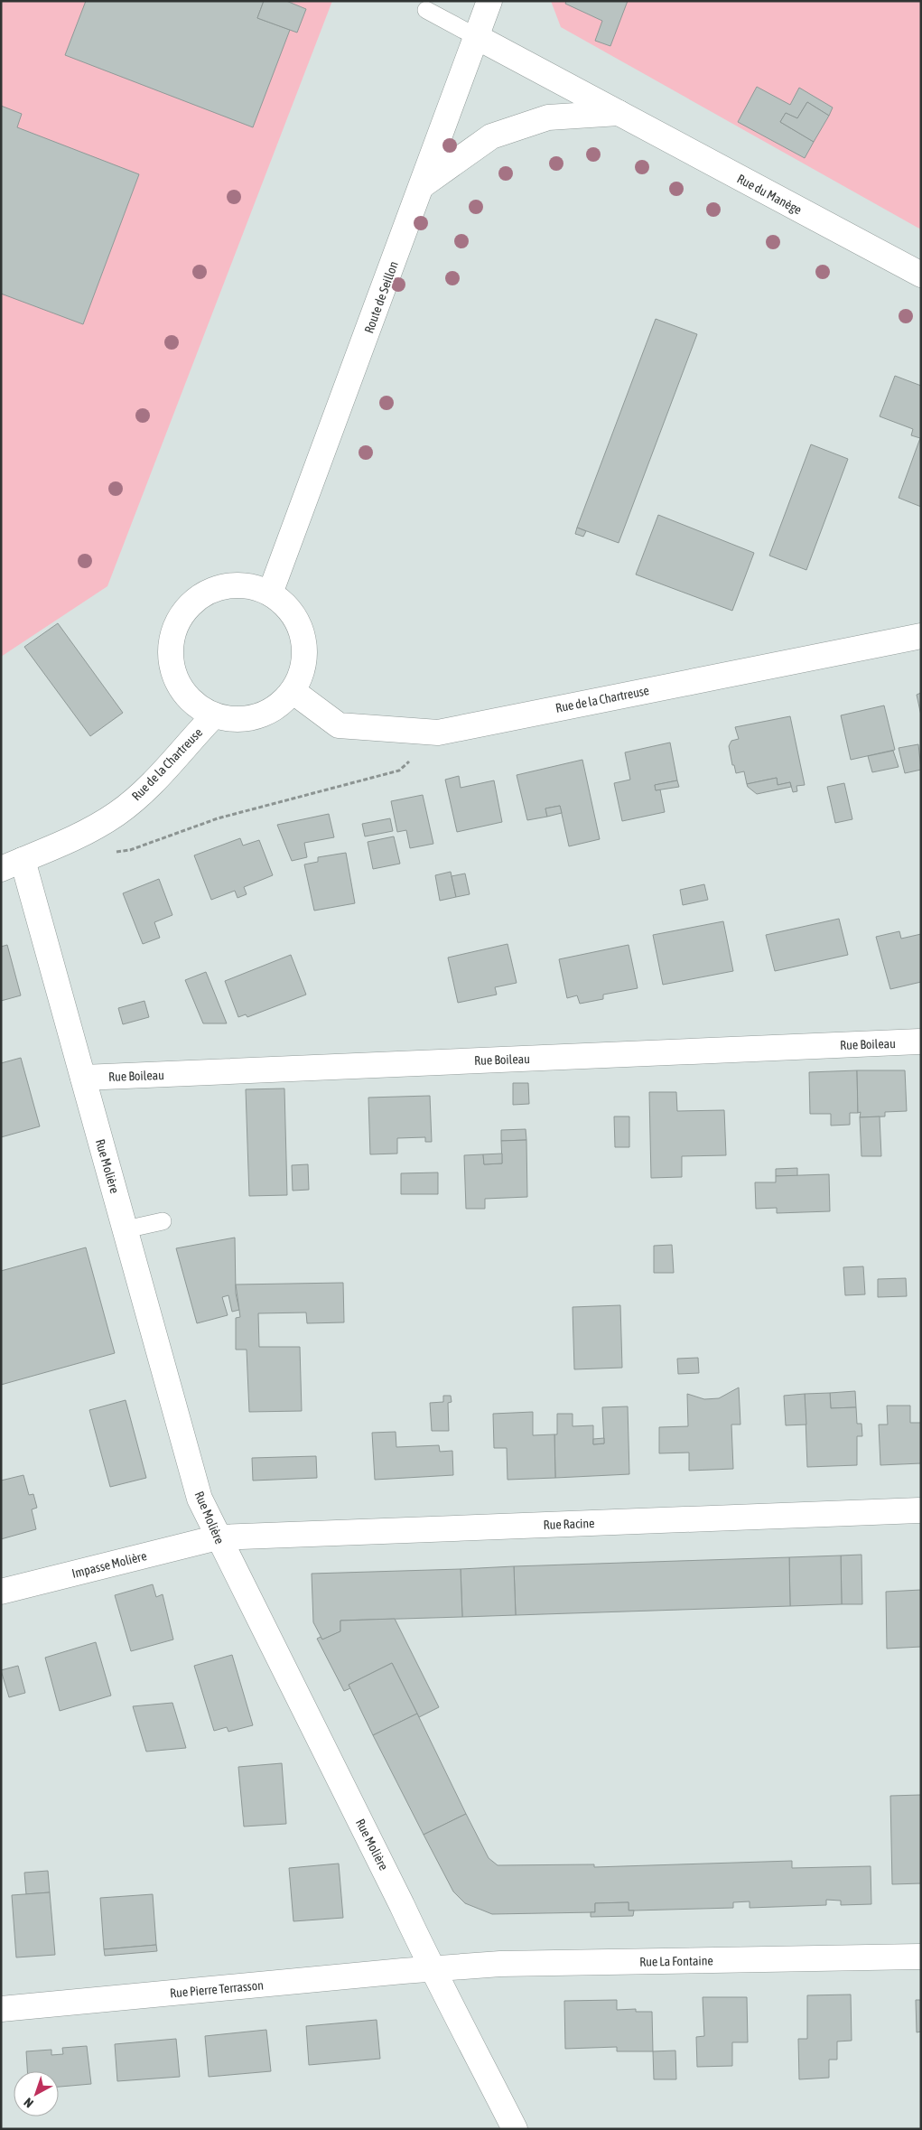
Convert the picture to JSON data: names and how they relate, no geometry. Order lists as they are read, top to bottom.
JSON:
{
  "streets": {
    "street": [
      "Rue du Manège",
      "Route de Seillon",
      "Rue de la Chartreuse",
      "Rue Boileau",
      "Rue Molière",
      "Rue Racine",
      "Impasse Molière",
      "Rue La Fontaine",
      "Rue Pierre Terrasson"
    ]
  },
  "crossings": [
    ["Rue du Manège", "Route de Seillon"],
    ["Route de Seillon", "Rue de la Chartreuse"],
    ["Rue de la Chartreuse", "Rue Molière"],
    ["Rue Boileau", "Rue Molière"],
    ["Rue Molière", "Rue Racine"],
    ["Rue Molière", "Impasse Molière"],
    ["Rue Molière", "Rue La Fontaine"],
    ["Rue Molière", "Rue Pierre Terrasson"],
    ["Rue Racine", "Impasse Molière"],
    ["Rue La Fontaine", "Rue Pierre Terrasson"]
  ],
  "north": "bottom left"
}
